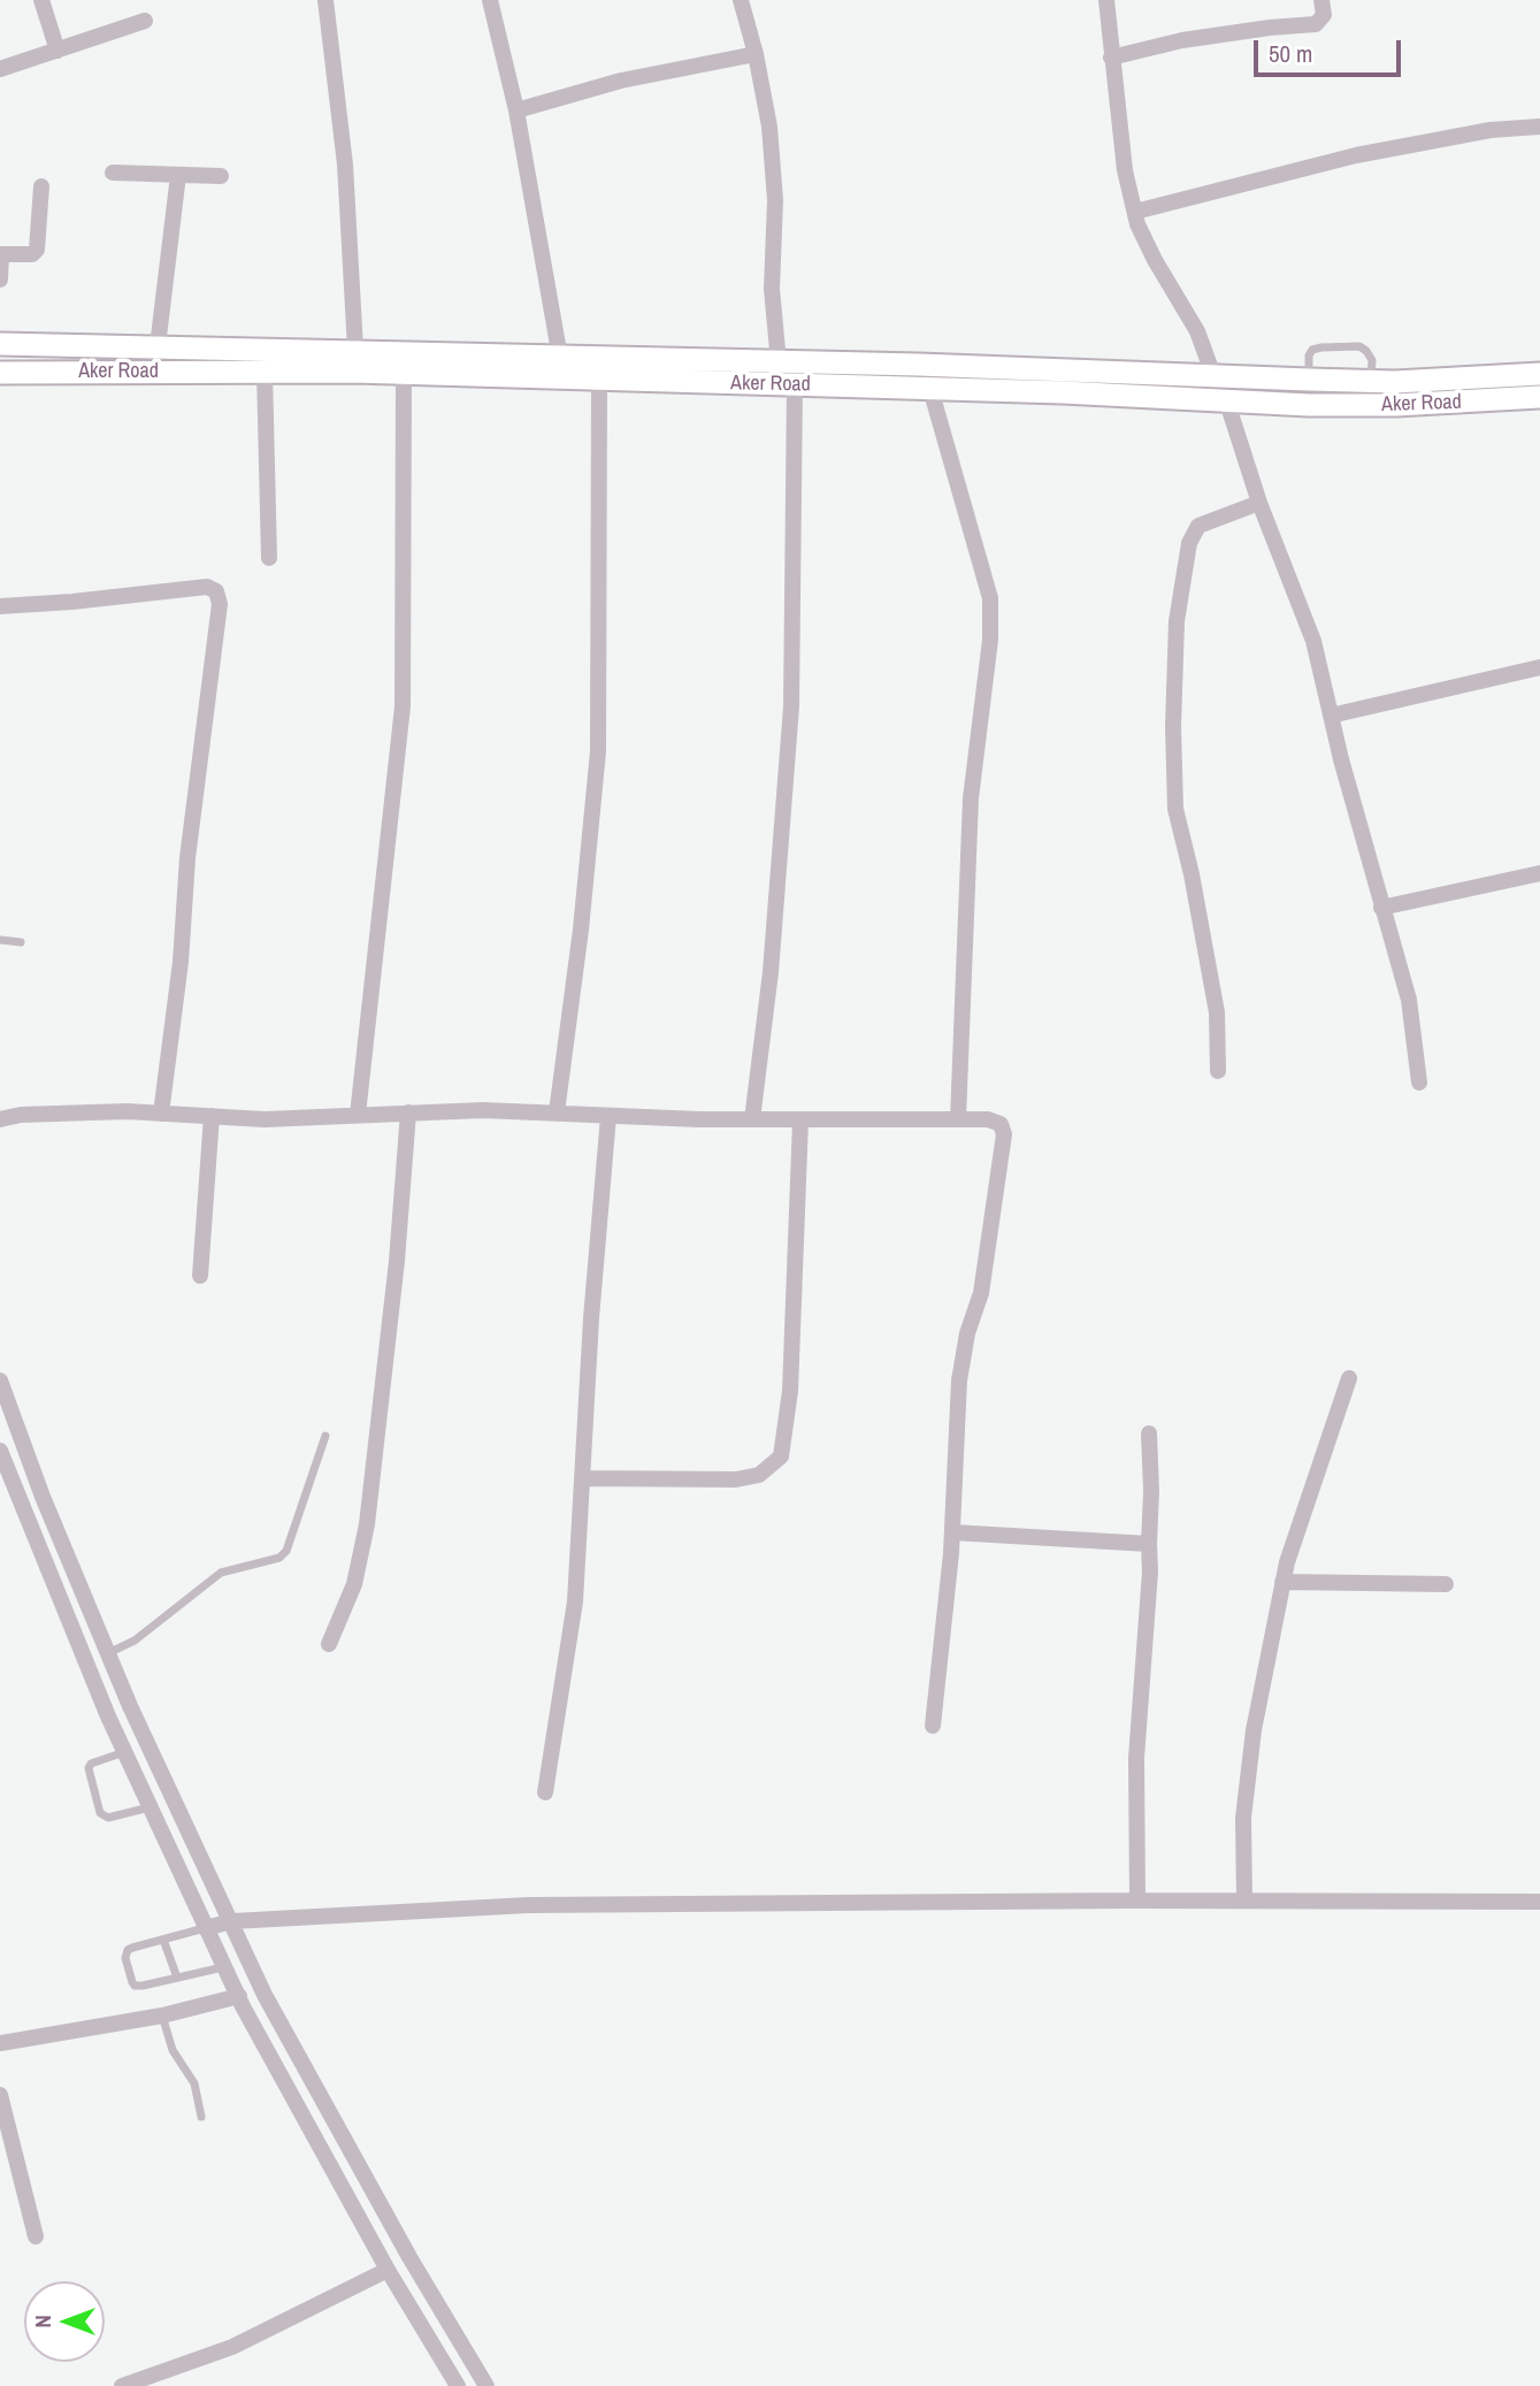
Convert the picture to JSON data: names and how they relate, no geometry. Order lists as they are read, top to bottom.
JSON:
{
  "streets": {
    "street": ["Aker Road"]
  },
  "scale_bar": "50 m",
  "north": "left"
}
